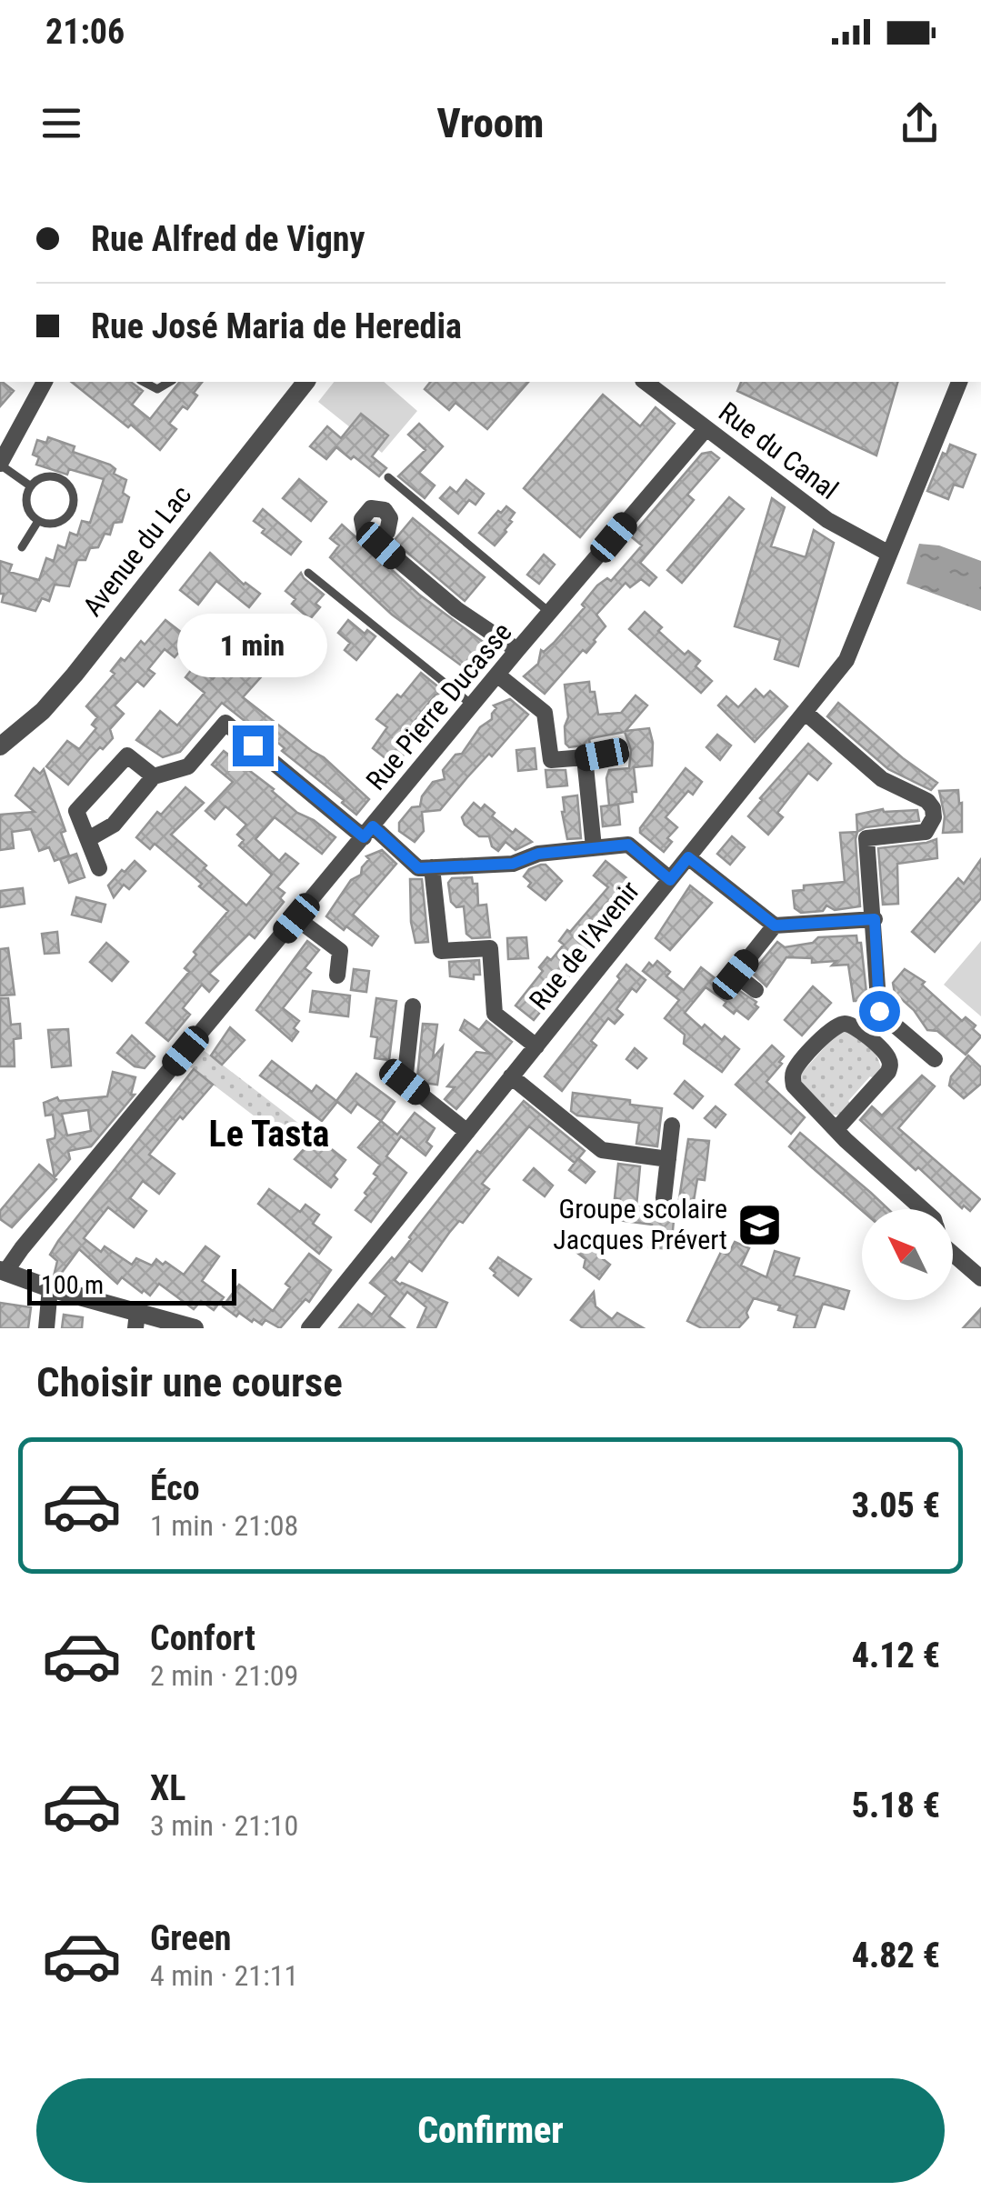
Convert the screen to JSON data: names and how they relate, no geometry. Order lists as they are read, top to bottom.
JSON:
{
  "streets": {
    "street": [
      "Rue du Canal",
      "Avenue du Lac",
      "Rue Pierre Ducasse",
      "Rue de l'Avenir"
    ]
  },
  "crossings": [
    ["Rue du Canal", "Rue Pierre Ducasse"],
    ["Rue du Canal", "Rue de l'Avenir"]
  ],
  "districts": ["Le Tasta"],
  "places": {
    "school or university": ["Groupe scolaire Jacques Prévert"]
  },
  "scale_bar": "100 m",
  "north": "top left",
  "page": {
    "status": "21:06",
    "header": "Vroom",
    "banner": ["Rue Alfred de Vigny", "Rue José Maria de Heredia"],
    "bubble": "1 min",
    "scale": "100 m",
    "heading": "Choisir une course",
    "list": [
      {
        "name": "Éco",
        "note": "1 min · 21:08",
        "value": "3.05 €"
      },
      {
        "name": "Confort",
        "note": "2 min · 21:09",
        "value": "4.12 €"
      },
      {
        "name": "XL",
        "note": "3 min · 21:10",
        "value": "5.18 €"
      },
      {
        "name": "Green",
        "note": "4 min · 21:11",
        "value": "4.82 €"
      }
    ],
    "buttons": "Confirmer"
  }
}
